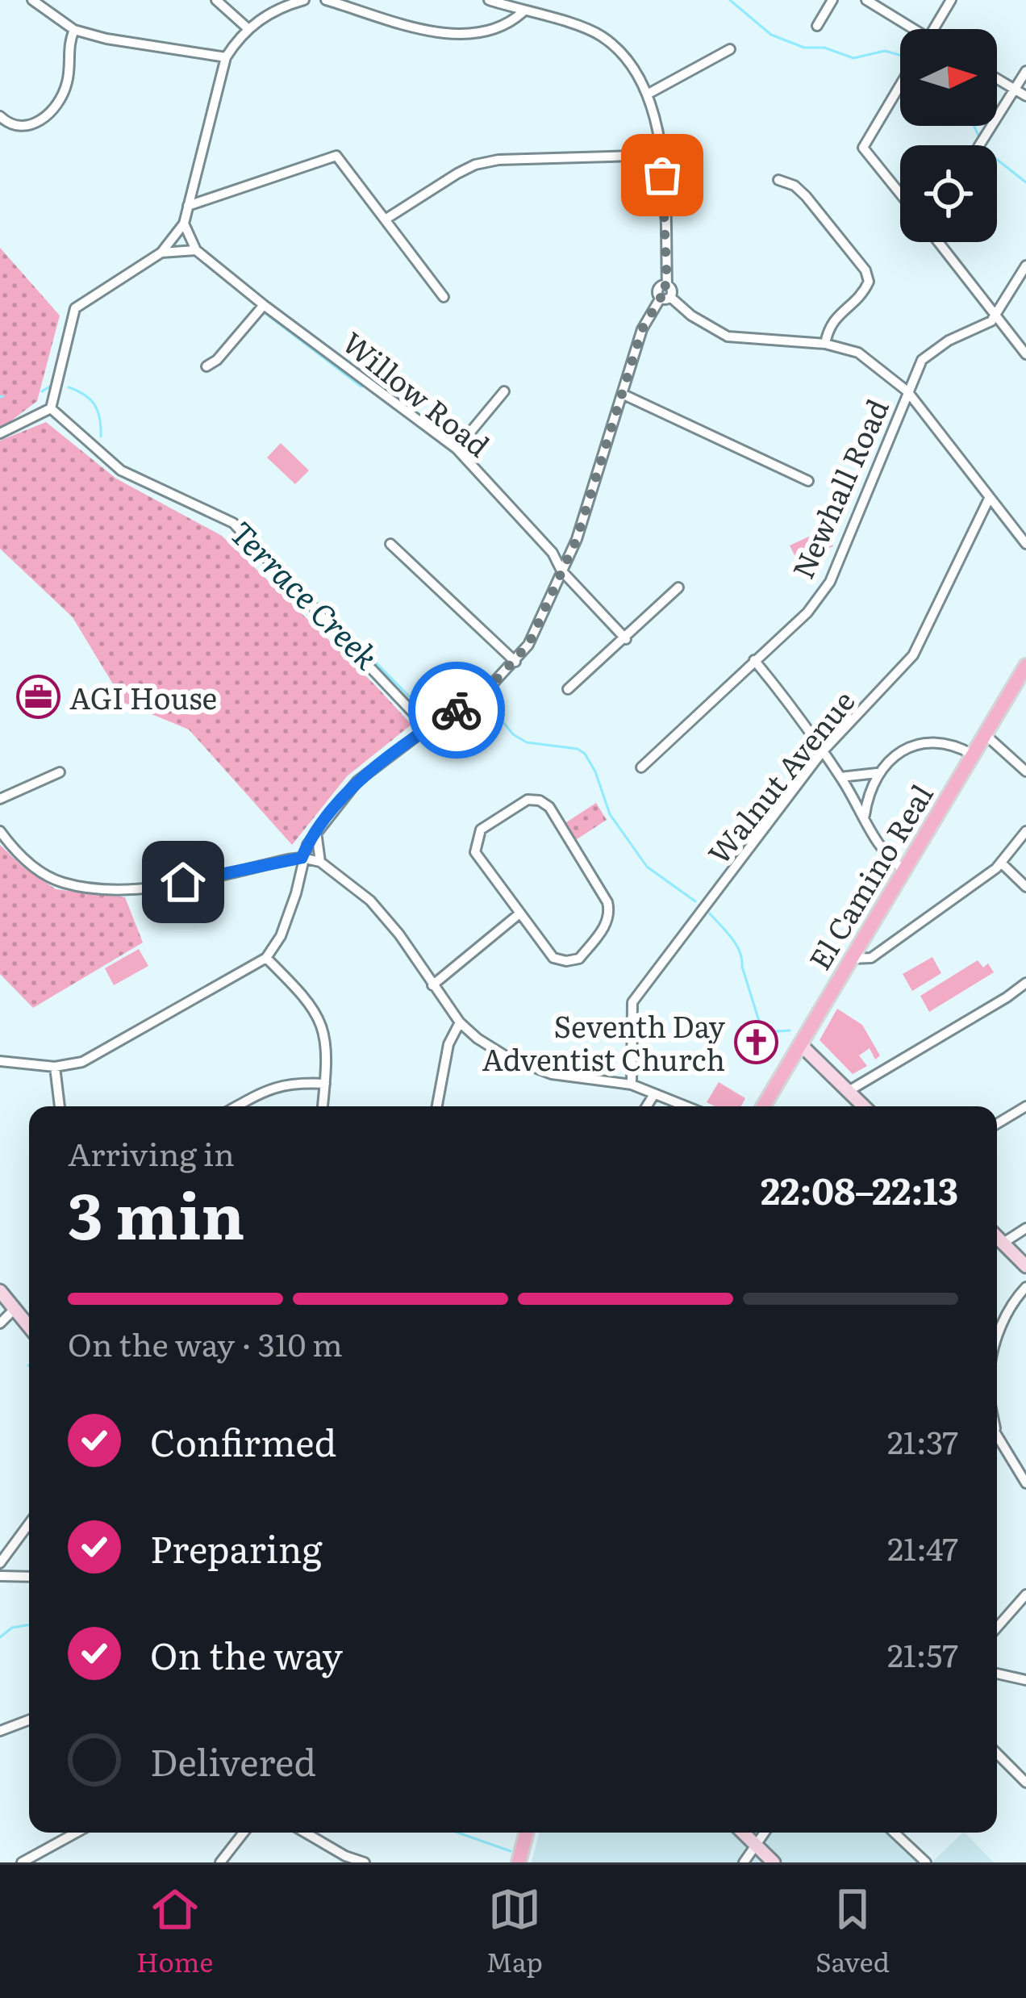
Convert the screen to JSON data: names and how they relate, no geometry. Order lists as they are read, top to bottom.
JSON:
{
  "streets": {
    "main road": ["El Camino Real"],
    "street": ["Willow Road", "Newhall Road", "Walnut Avenue"]
  },
  "water": ["Terrace Creek"],
  "places": {
    "office": ["AGI House"],
    "church": ["Seventh Day Adventist Church"]
  },
  "north": "right",
  "page": {
    "heading": ["3 min", "Arriving in", "22:08–22:13"],
    "bar": "On the way · 310 m",
    "list": [
      ["Confirmed", "21:37"],
      ["Preparing", "21:47"],
      ["On the way", "21:57"],
      "Delivered"
    ],
    "tabs": ["Home", "Map", "Saved"]
  }
}
